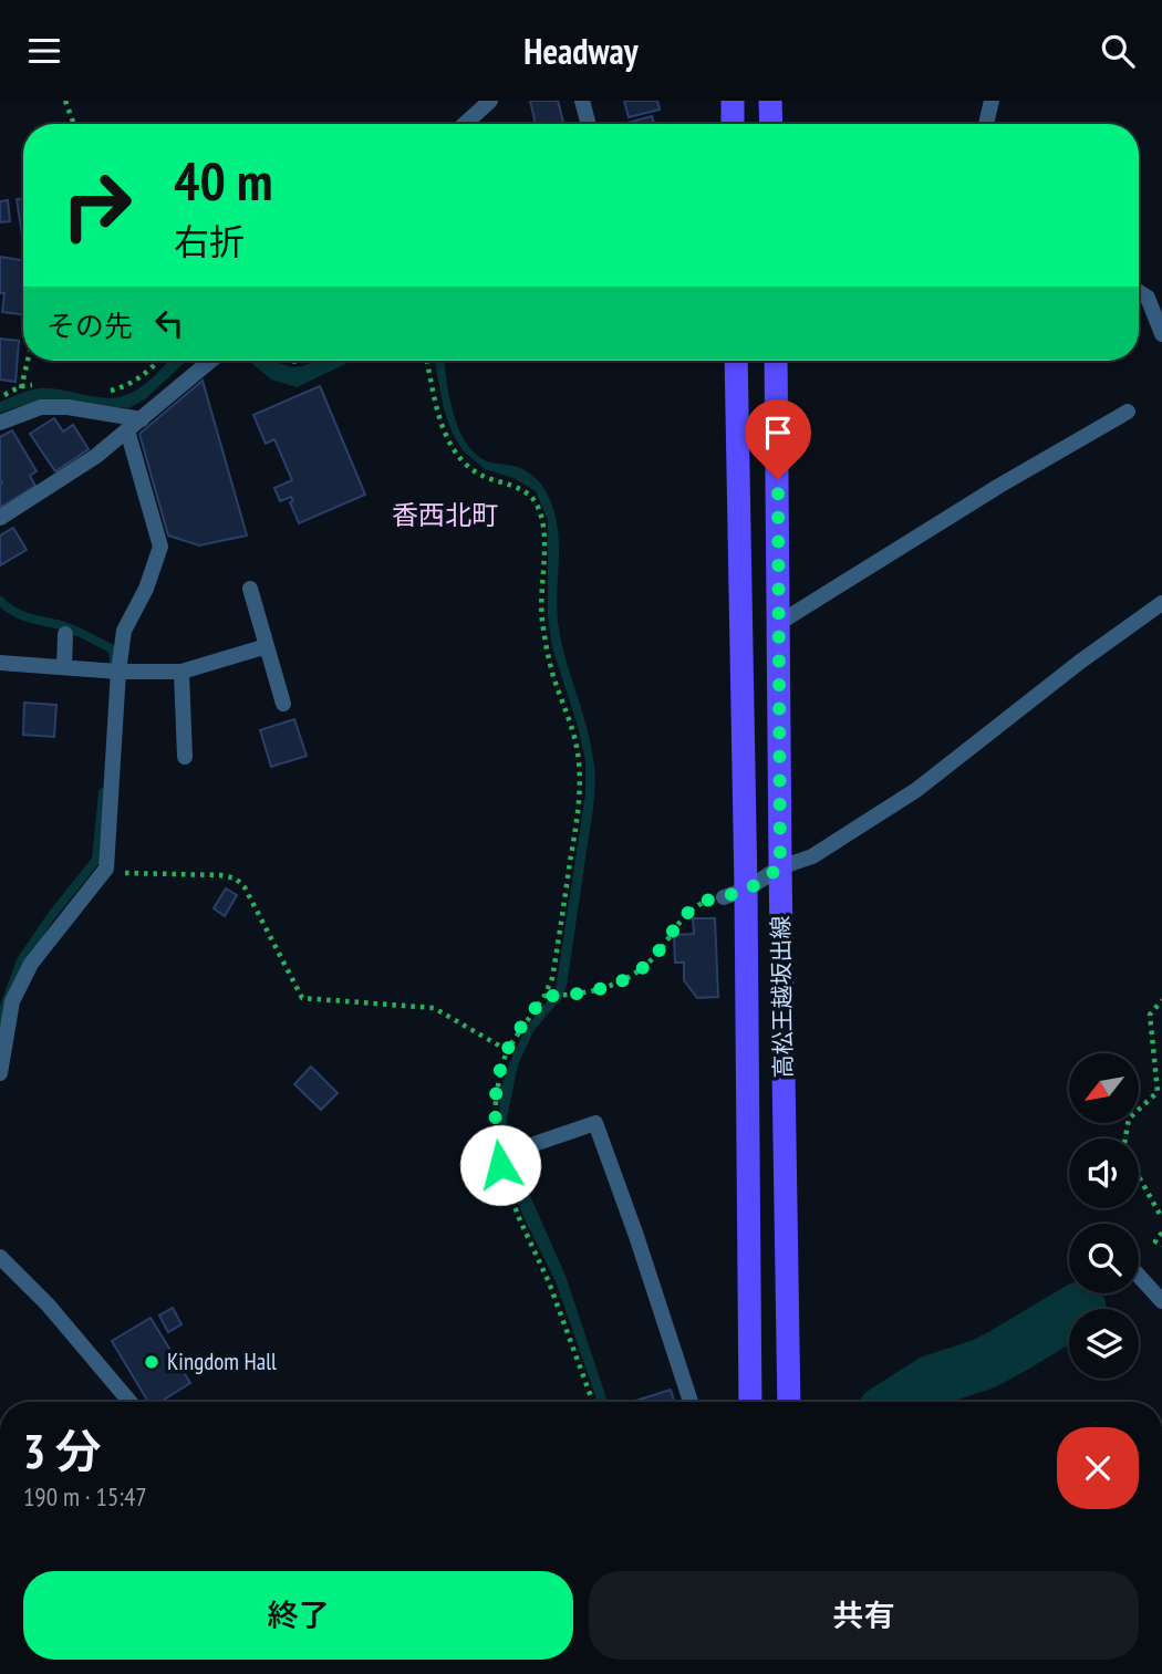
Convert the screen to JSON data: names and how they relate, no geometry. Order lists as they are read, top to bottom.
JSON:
{
  "streets": {
    "main road": ["高松王越坂出線"]
  },
  "districts": ["香西北町"],
  "places": ["Kingdom Hall"],
  "north": "bottom left",
  "page": {
    "header": "Headway",
    "turn": ["40 m", "右折"],
    "then": "その先",
    "heading": ["3 分", "190 m · 15:47"],
    "buttons": ["終了", "共有"]
  }
}
